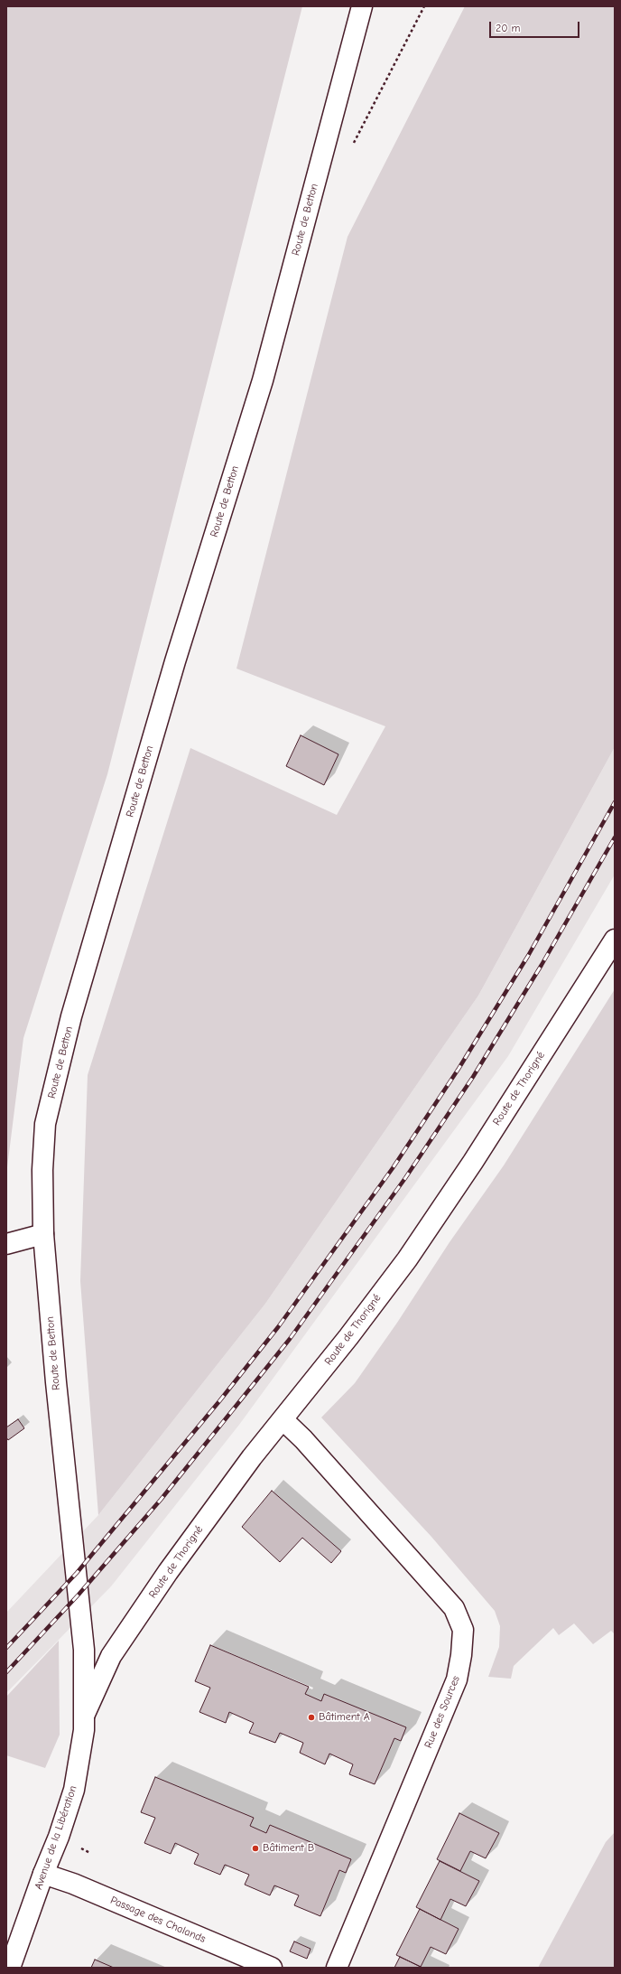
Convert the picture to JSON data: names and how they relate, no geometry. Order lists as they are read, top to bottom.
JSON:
{
  "streets": {
    "main road": [
      "Route de Betton",
      "Route de Thorigné",
      "Rue des Sources",
      "Avenue de la Libération",
      "Passage des Chalands"
    ]
  },
  "crossings": [
    ["Route de Betton", "Avenue de la Libération"],
    ["Route de Thorigné", "Rue des Sources"],
    ["Route de Thorigné", "Avenue de la Libération"],
    ["Avenue de la Libération", "Passage des Chalands"]
  ],
  "places": ["Bâtiment A", "Bâtiment B"],
  "scale_bar": "20 m"
}
